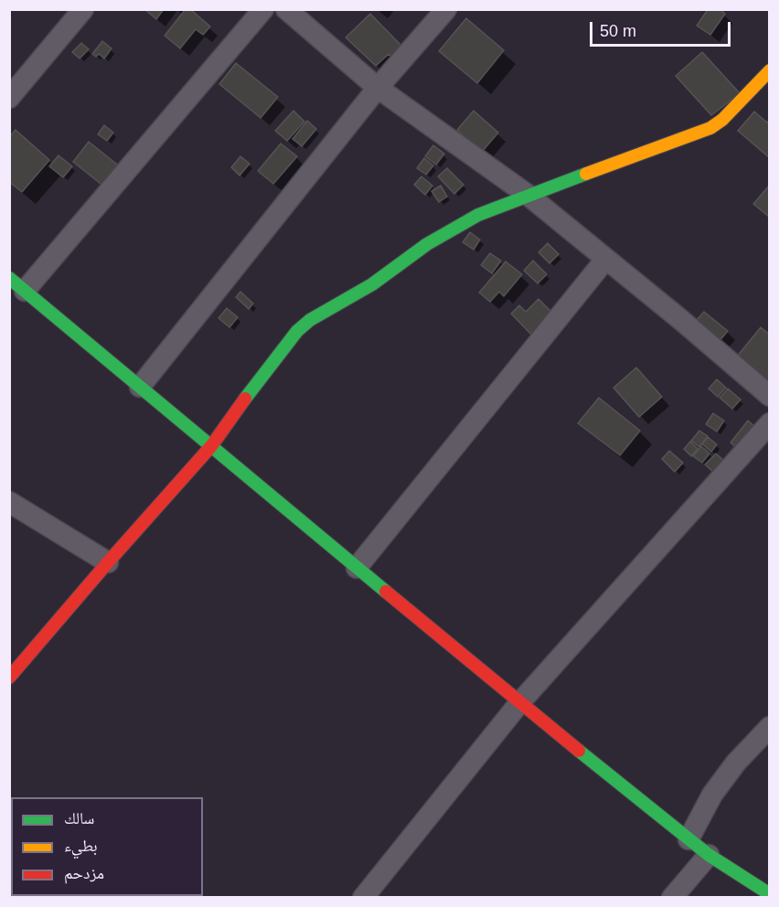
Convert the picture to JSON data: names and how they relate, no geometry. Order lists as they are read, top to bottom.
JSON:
{
  "legend": ["سالك", "بطيء", "مزدحم"],
  "scale_bar": "50 m"
}
